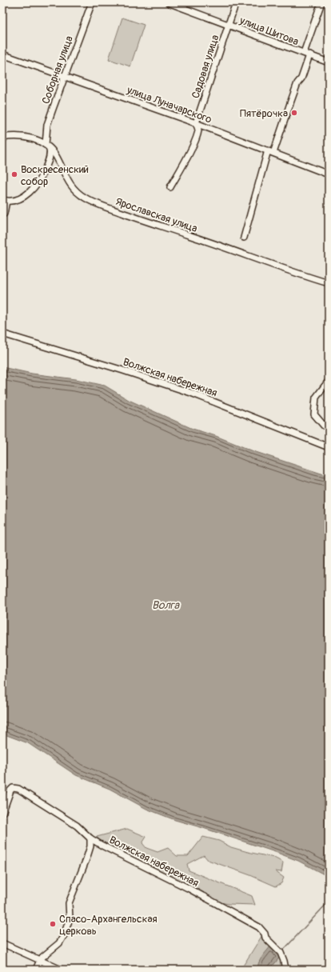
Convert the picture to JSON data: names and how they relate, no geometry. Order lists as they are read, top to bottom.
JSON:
{
  "streets": {
    "street": [
      "улица Шитова",
      "Садовая улица",
      "Соборная улица",
      "улица Луначарского",
      "Ярославская улица",
      "Волжская набережная"
    ]
  },
  "crossings": [
    ["улица Шитова", "Садовая улица"],
    ["Садовая улица", "улица Луначарского"],
    ["Соборная улица", "улица Луначарского"],
    ["Соборная улица", "Ярославская улица"]
  ],
  "water": ["Волга"],
  "places": ["Пятёрочка", "Воскресенский собор", "Спасо-Архангельская церковь"]
}
